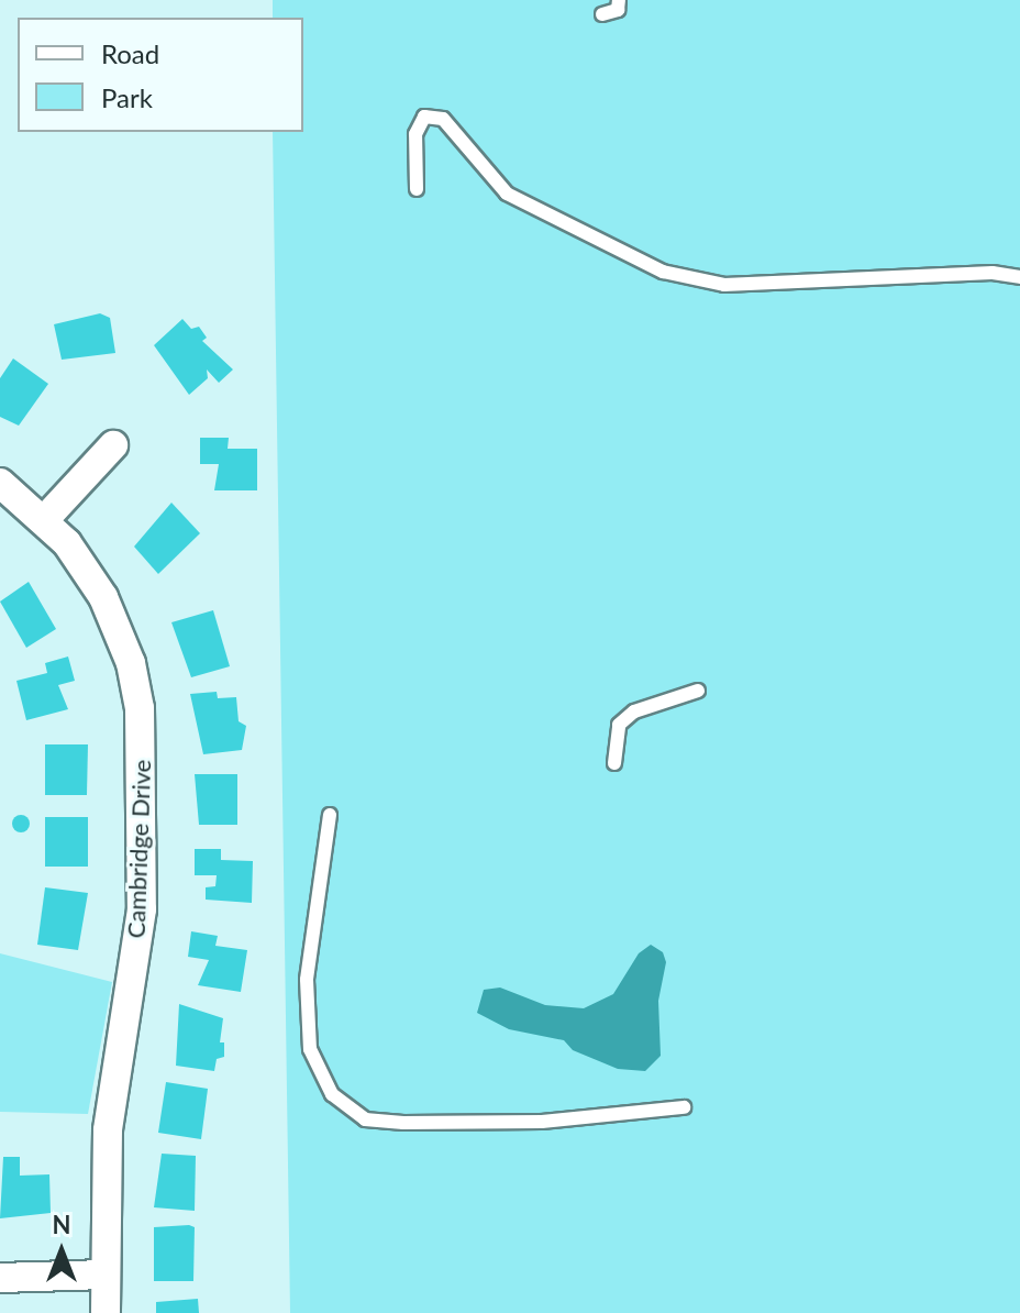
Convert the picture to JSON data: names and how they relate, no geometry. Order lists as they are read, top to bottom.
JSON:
{
  "streets": {
    "street": ["Cambridge Drive"]
  },
  "legend": ["Road", "Park"],
  "north": "top"
}
